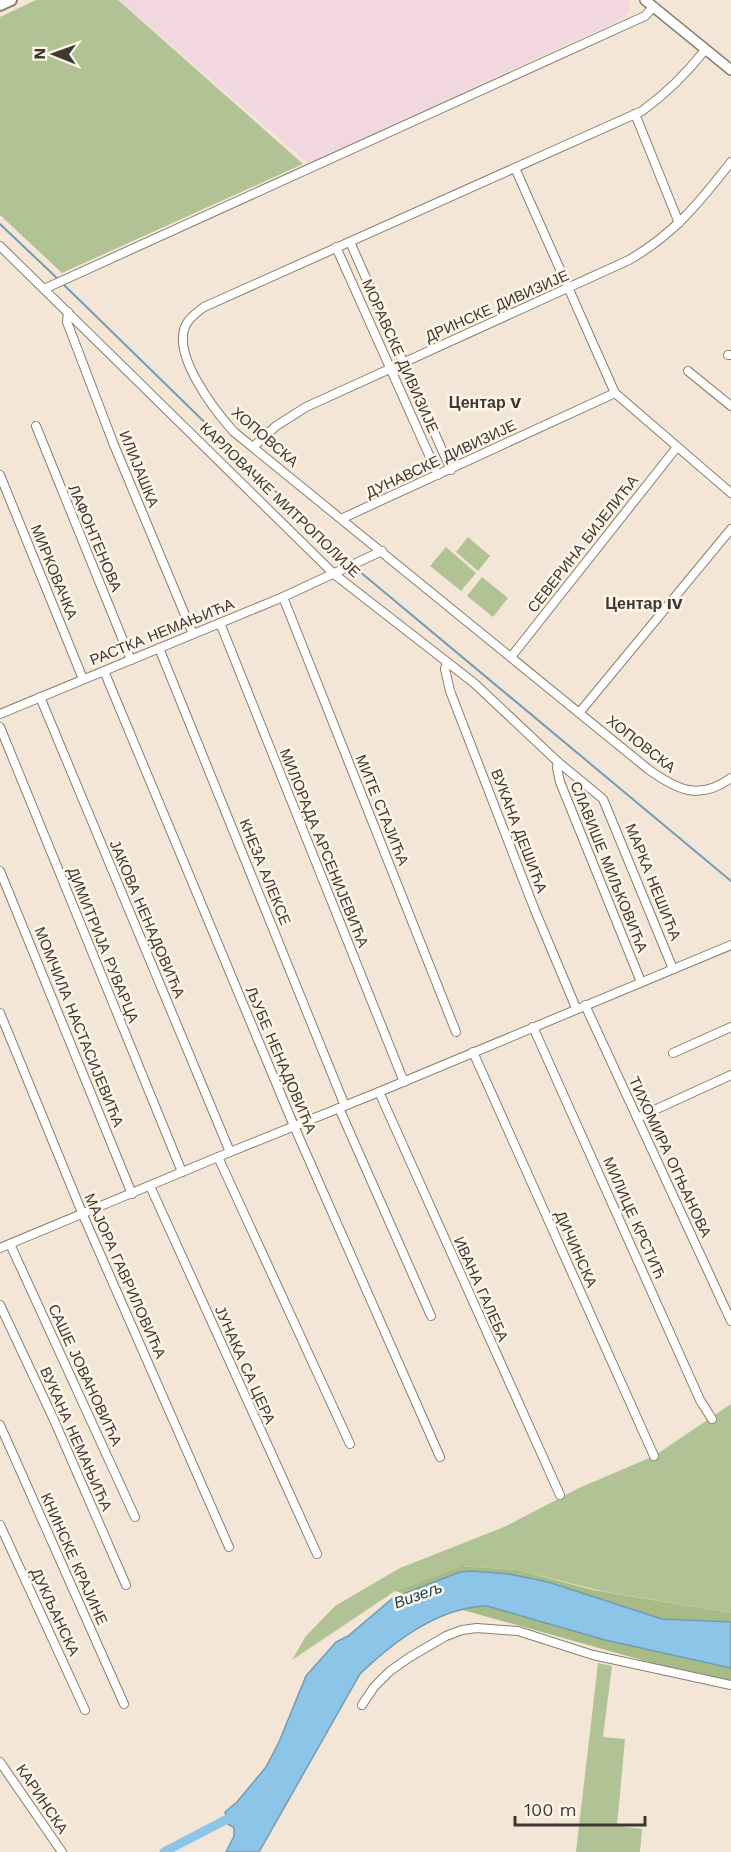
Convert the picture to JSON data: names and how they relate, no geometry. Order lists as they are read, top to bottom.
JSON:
{
  "streets": {
    "street": [
      "ДРИНСКЕ ДИВИЗИЈЕ",
      "МОРАВСКЕ ДИВИЗИЈЕ",
      "ХОПОВСКА",
      "ДУНАВСКЕ ДИВИЗИЈЕ",
      "ИЛИЈАШКА",
      "КАРЛОВАЧКЕ МИТРОПОЛИЈЕ",
      "ЛАФОНТЕНОВА",
      "СЕВЕРИНА БИЈЕЛИЋА",
      "МИРКОВАЧКА",
      "РАСТКА НЕМАЊИЋА",
      "МИТЕ СТАЈИЋА",
      "ВУКАНА ДЕШИЋА",
      "МИЛОРАДА АРСЕНИЈЕВИЋА",
      "СЛАВИШЕ МИЉКОВИЋА",
      "КНЕЗА АЛЕКСЕ",
      "МАРКА НЕШИЋА",
      "ЈАКОВА НЕНАДОВИЋА",
      "ДИМИТРИЈА РУВАРЦА",
      "МОМЧИЛА НАСТАСИЈЕВИЋА",
      "ЉУБЕ НЕНАДОВИЋА",
      "ТИХОМИРА ОГЊАНОВА",
      "МИЛИЦЕ КРСТИЋ",
      "ДИЧИНСКА",
      "МАЈОРА ГАВРИЛОВИЋА",
      "ИВАНА ГАЛЕБА",
      "ЈУНАКА СА ЦЕРА",
      "САШЕ ЈОВАНОВИЋА",
      "ВУКАНА НЕМАЊИЋА",
      "КНИНСКЕ КРАЈИНЕ",
      "ДУКЉАНСКА",
      "КАРИНСКА"
    ]
  },
  "crossings": [
    ["ДРИНСКЕ ДИВИЗИЈЕ", "МОРАВСКЕ ДИВИЗИЈЕ"],
    ["ДРИНСКЕ ДИВИЗИЈЕ", "ХОПОВСКА"],
    ["МОРАВСКЕ ДИВИЗИЈЕ", "ХОПОВСКА"],
    ["МОРАВСКЕ ДИВИЗИЈЕ", "ДУНАВСКЕ ДИВИЗИЈЕ"],
    ["ХОПОВСКА", "ДУНАВСКЕ ДИВИЗИЈЕ"],
    ["ХОПОВСКА", "СЕВЕРИНА БИЈЕЛИЋА"],
    ["ХОПОВСКА", "РАСТКА НЕМАЊИЋА"],
    ["ИЛИЈАШКА", "КАРЛОВАЧКЕ МИТРОПОЛИЈЕ"],
    ["ИЛИЈАШКА", "РАСТКА НЕМАЊИЋА"],
    ["КАРЛОВАЧКЕ МИТРОПОЛИЈЕ", "РАСТКА НЕМАЊИЋА"],
    ["КАРЛОВАЧКЕ МИТРОПОЛИЈЕ", "ВУКАНА ДЕШИЋА"],
    ["КАРЛОВАЧКЕ МИТРОПОЛИЈЕ", "СЛАВИШЕ МИЉКОВИЋА"],
    ["КАРЛОВАЧКЕ МИТРОПОЛИЈЕ", "МАРКА НЕШИЋА"],
    ["ЛАФОНТЕНОВА", "РАСТКА НЕМАЊИЋА"],
    ["МИРКОВАЧКА", "РАСТКА НЕМАЊИЋА"],
    ["РАСТКА НЕМАЊИЋА", "МИТЕ СТАЈИЋА"],
    ["РАСТКА НЕМАЊИЋА", "МИЛОРАДА АРСЕНИЈЕВИЋА"],
    ["РАСТКА НЕМАЊИЋА", "КНЕЗА АЛЕКСЕ"],
    ["РАСТКА НЕМАЊИЋА", "ЈАКОВА НЕНАДОВИЋА"],
    ["РАСТКА НЕМАЊИЋА", "ЉУБЕ НЕНАДОВИЋА"]
  ],
  "districts": ["Центар V", "Центар IV"],
  "water": ["Визељ"],
  "scale_bar": "100 m",
  "north": "left"
}
